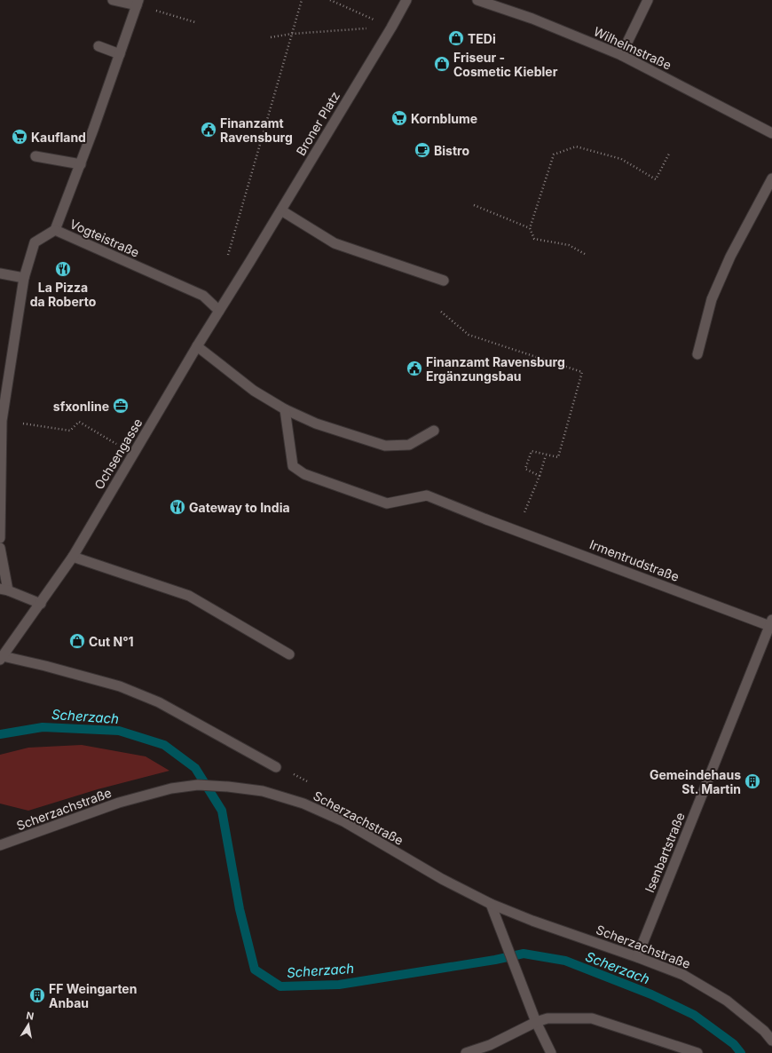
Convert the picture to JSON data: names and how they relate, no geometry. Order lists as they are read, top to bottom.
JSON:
{
  "streets": {
    "street": [
      "Wilhelmstraße",
      "Broner Platz",
      "Vogteistraße",
      "Ochsengasse",
      "Irmentrudstraße",
      "Scherzachstraße",
      "Isenbartstraße"
    ]
  },
  "crossings": [
    ["Broner Platz", "Ochsengasse"],
    ["Vogteistraße", "Ochsengasse"],
    ["Irmentrudstraße", "Isenbartstraße"],
    ["Scherzachstraße", "Isenbartstraße"]
  ],
  "water": ["Scherzach"],
  "places": {
    "shop": ["TEDi", "Friseur - Cosmetic Kiebler", "Cut N°1"],
    "supermarket": ["Kornblume", "Kaufland"],
    "public building": ["Finanzamt Ravensburg", "Finanzamt Ravensburg Ergänzungsbau"],
    "cafe": ["Bistro"],
    "restaurant": ["La Pizza da Roberto", "Gateway to India"],
    "office": ["sfxonline"],
    "building": ["Gemeindehaus St. Martin", "FF Weingarten Anbau"]
  },
  "north": "top"
}
